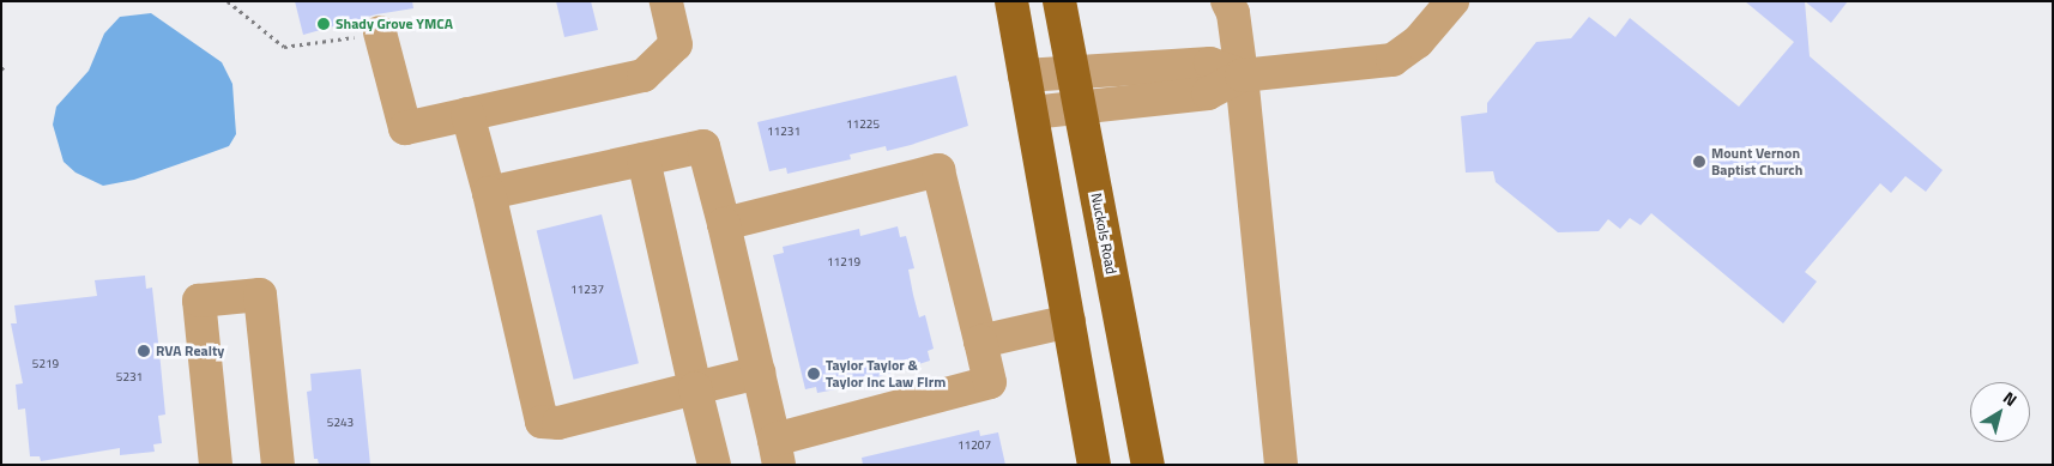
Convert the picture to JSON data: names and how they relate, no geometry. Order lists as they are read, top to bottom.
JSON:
{
  "streets": {
    "main road": ["Nuckols Road"]
  },
  "places": [
    "Shady Grove YMCA",
    "Mount Vernon Baptist Church",
    "RVA Realty",
    "Taylor Taylor & Taylor Inc Law FIrm"
  ],
  "house_numbers": [
    "11225",
    "11231",
    "11219",
    "11237",
    "5219",
    "5231",
    "5243",
    "11207"
  ],
  "north": "top right"
}
